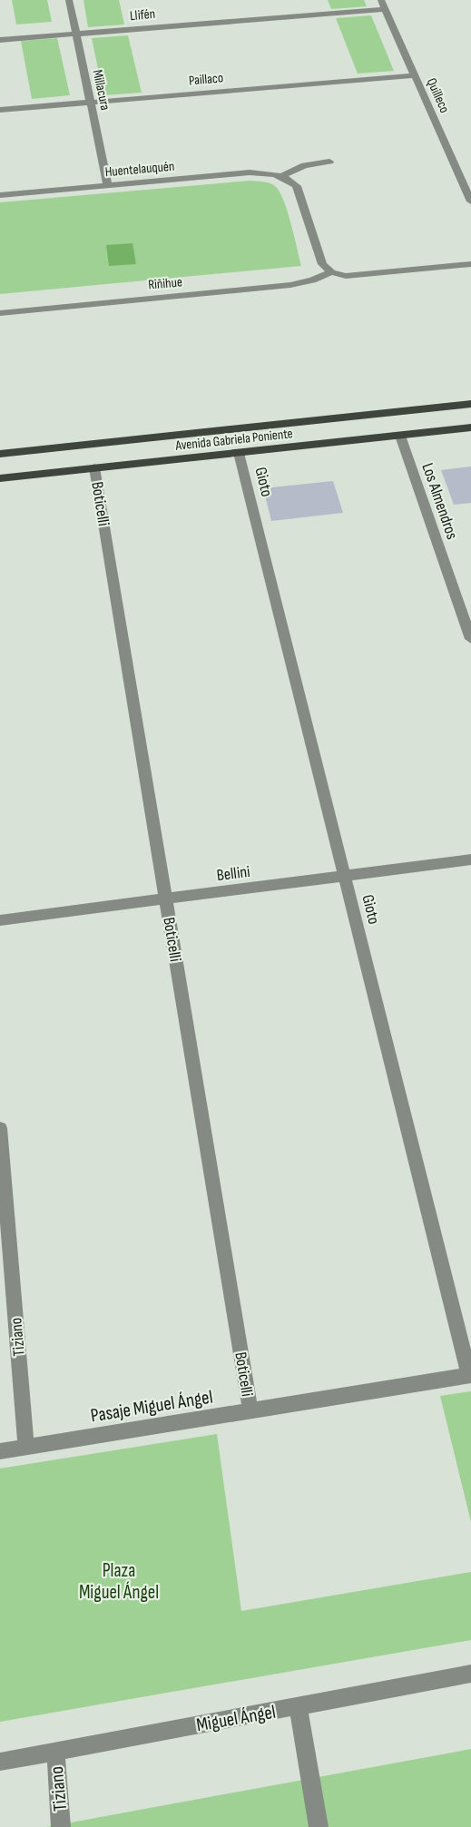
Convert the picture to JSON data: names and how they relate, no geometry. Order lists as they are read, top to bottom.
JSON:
{
  "streets": {
    "main road": ["Avenida Gabriela Poniente"],
    "street": [
      "Llifén",
      "Paillaco",
      "Millacura",
      "Quilleco",
      "Huentelauquén",
      "Riñihue",
      "Gioto",
      "Los Almendros",
      "Boticelli",
      "Bellini",
      "Tiziano",
      "Pasaje Miguel Ángel",
      "Miguel Ángel"
    ]
  },
  "crossings": [
    ["Llifén", "Millacura"],
    ["Llifén", "Quilleco"],
    ["Paillaco", "Millacura"],
    ["Paillaco", "Quilleco"],
    ["Millacura", "Huentelauquén"],
    ["Avenida Gabriela Poniente", "Gioto"],
    ["Avenida Gabriela Poniente", "Los Almendros"],
    ["Avenida Gabriela Poniente", "Boticelli"],
    ["Gioto", "Bellini"],
    ["Gioto", "Pasaje Miguel Ángel"],
    ["Boticelli", "Bellini"],
    ["Boticelli", "Pasaje Miguel Ángel"],
    ["Tiziano", "Pasaje Miguel Ángel"],
    ["Tiziano", "Miguel Ángel"]
  ],
  "parks": ["Plaza Miguel Ángel"]
}
